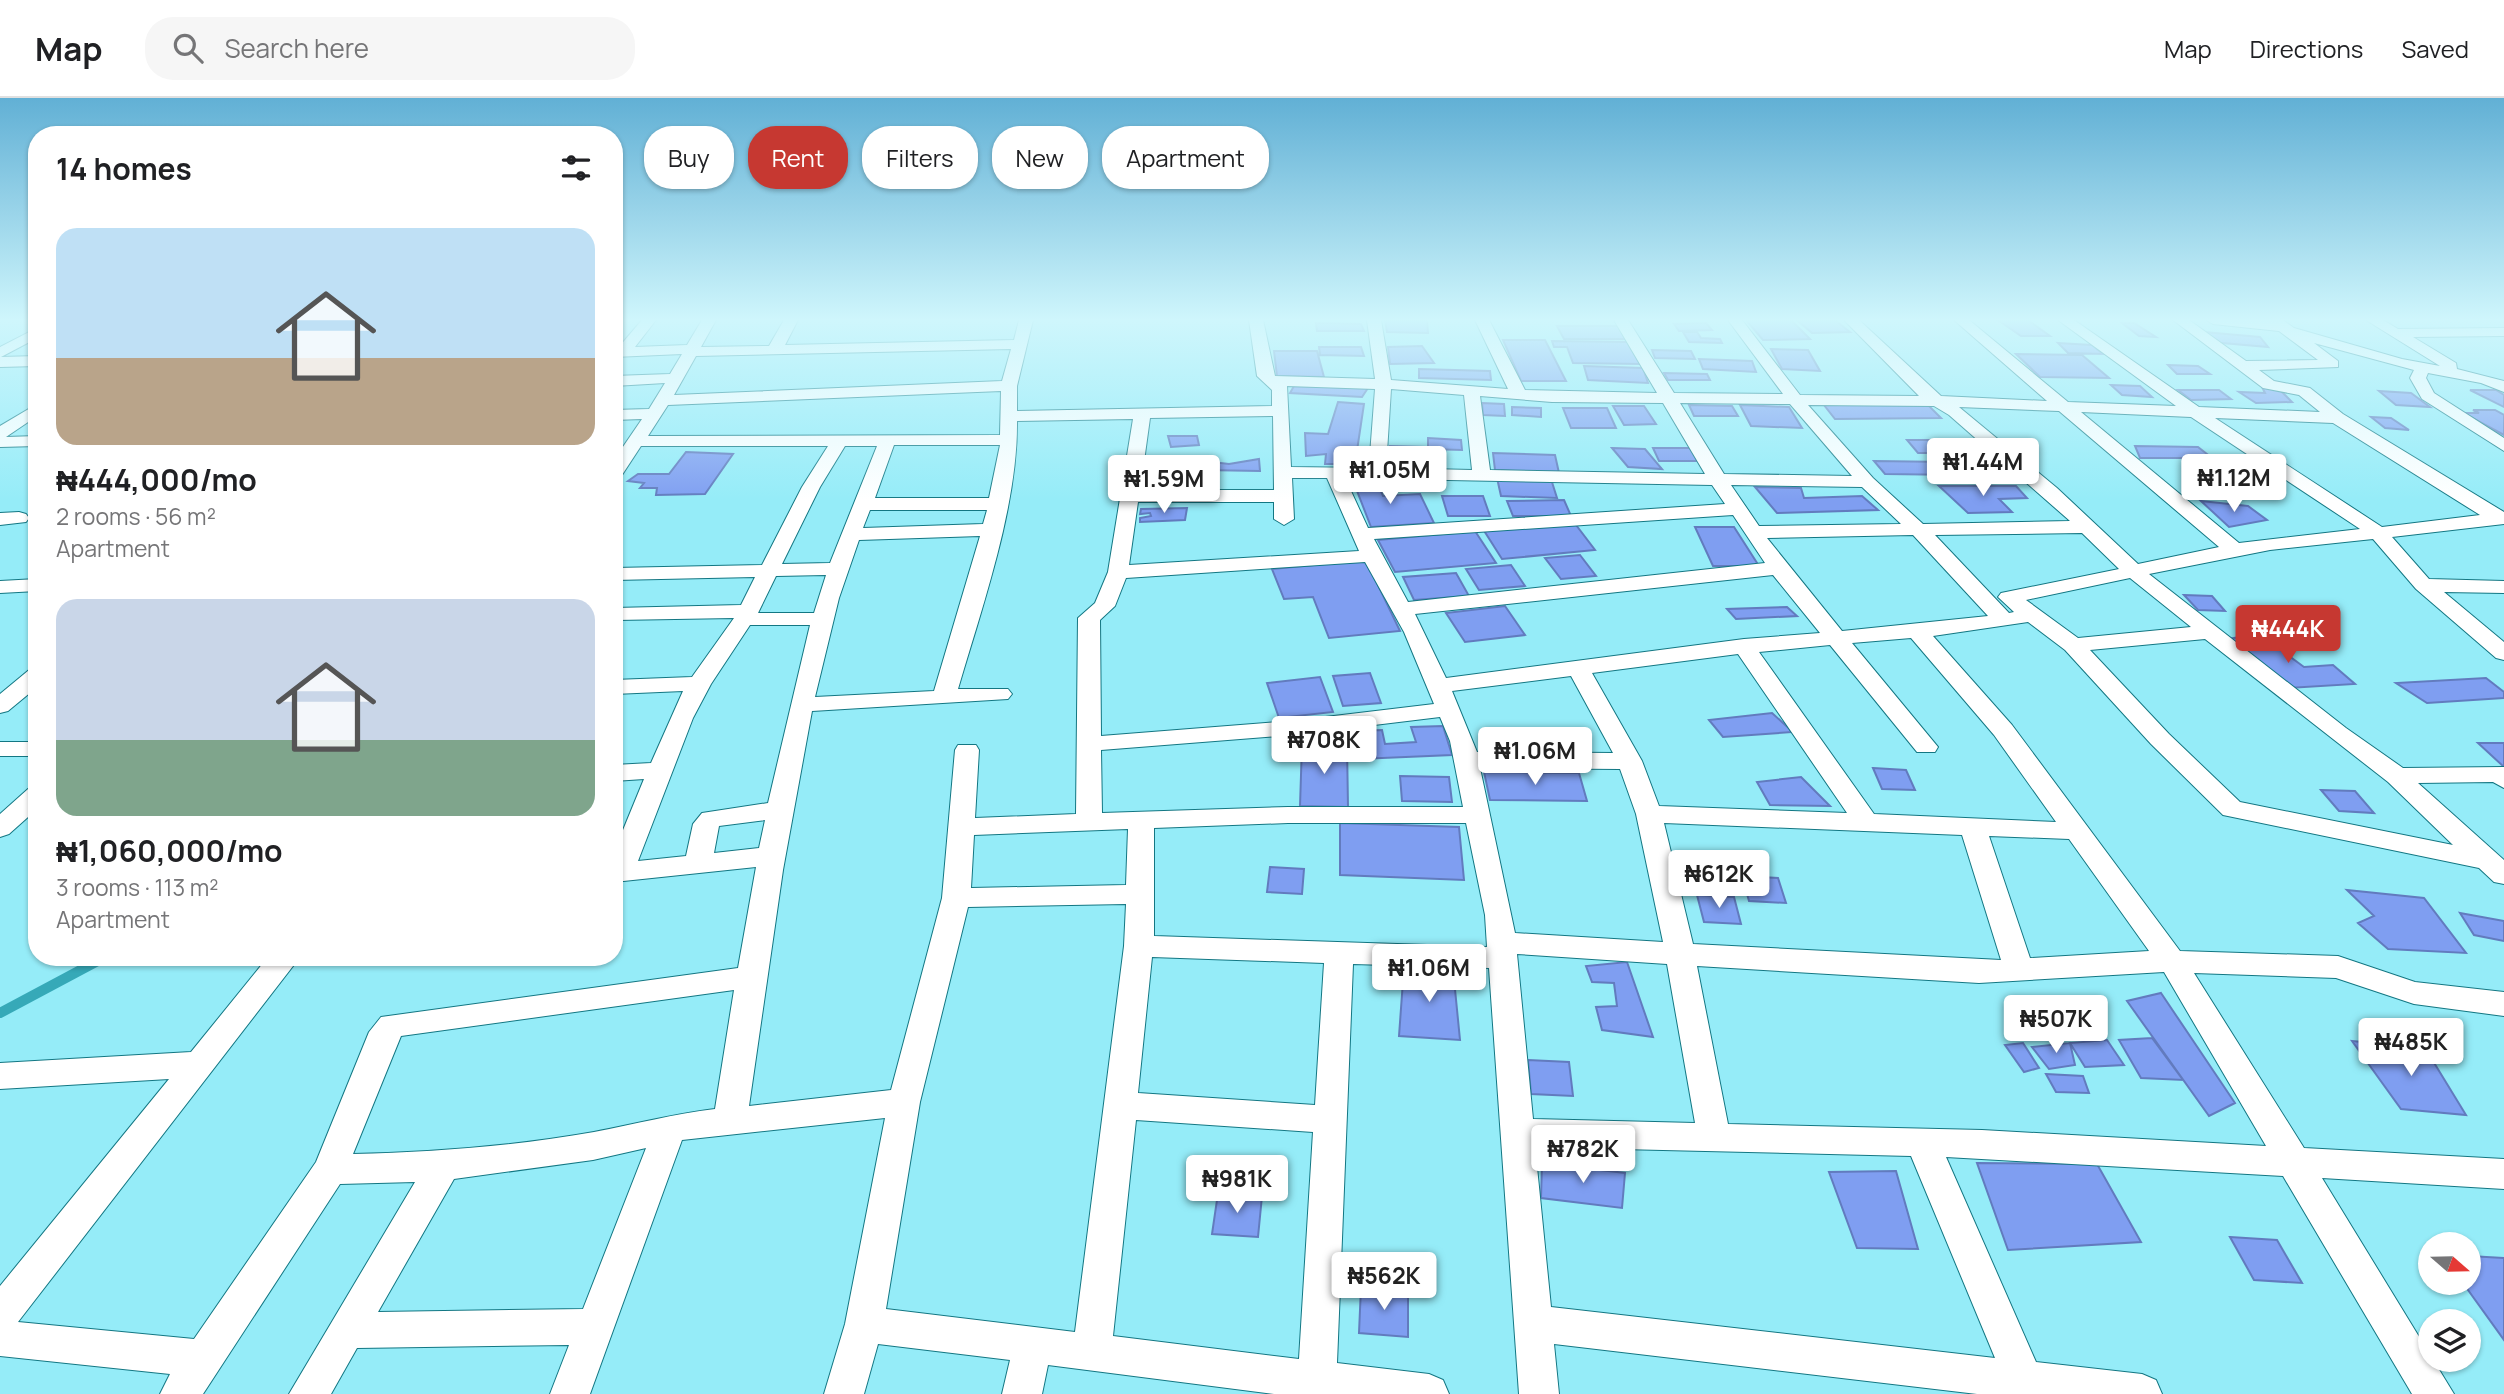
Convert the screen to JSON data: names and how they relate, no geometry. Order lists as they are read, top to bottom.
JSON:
{
  "north": "right",
  "page": {
    "header": "Map",
    "search": "Search here",
    "nav": ["Map", "Directions", "Saved"],
    "chip": [
      "Buy",
      "Rent",
      "Filters",
      "New",
      "Apartment"
    ],
    "heading": "14 homes",
    "list": [
      {
        "name": "₦444,000/mo",
        "note": "2 rooms · 56 m² · Apartment"
      },
      {
        "name": "₦1,060,000/mo",
        "note": "3 rooms · 113 m² · Apartment"
      }
    ],
    "price": [
      "₦1.44M",
      "₦1.05M",
      "₦1.12M",
      "₦1.59M",
      "₦444K",
      "₦708K",
      "₦1.06M",
      "₦612K",
      "₦1.06M",
      "₦507K",
      "₦485K",
      "₦782K",
      "₦981K",
      "₦562K"
    ]
  }
}
